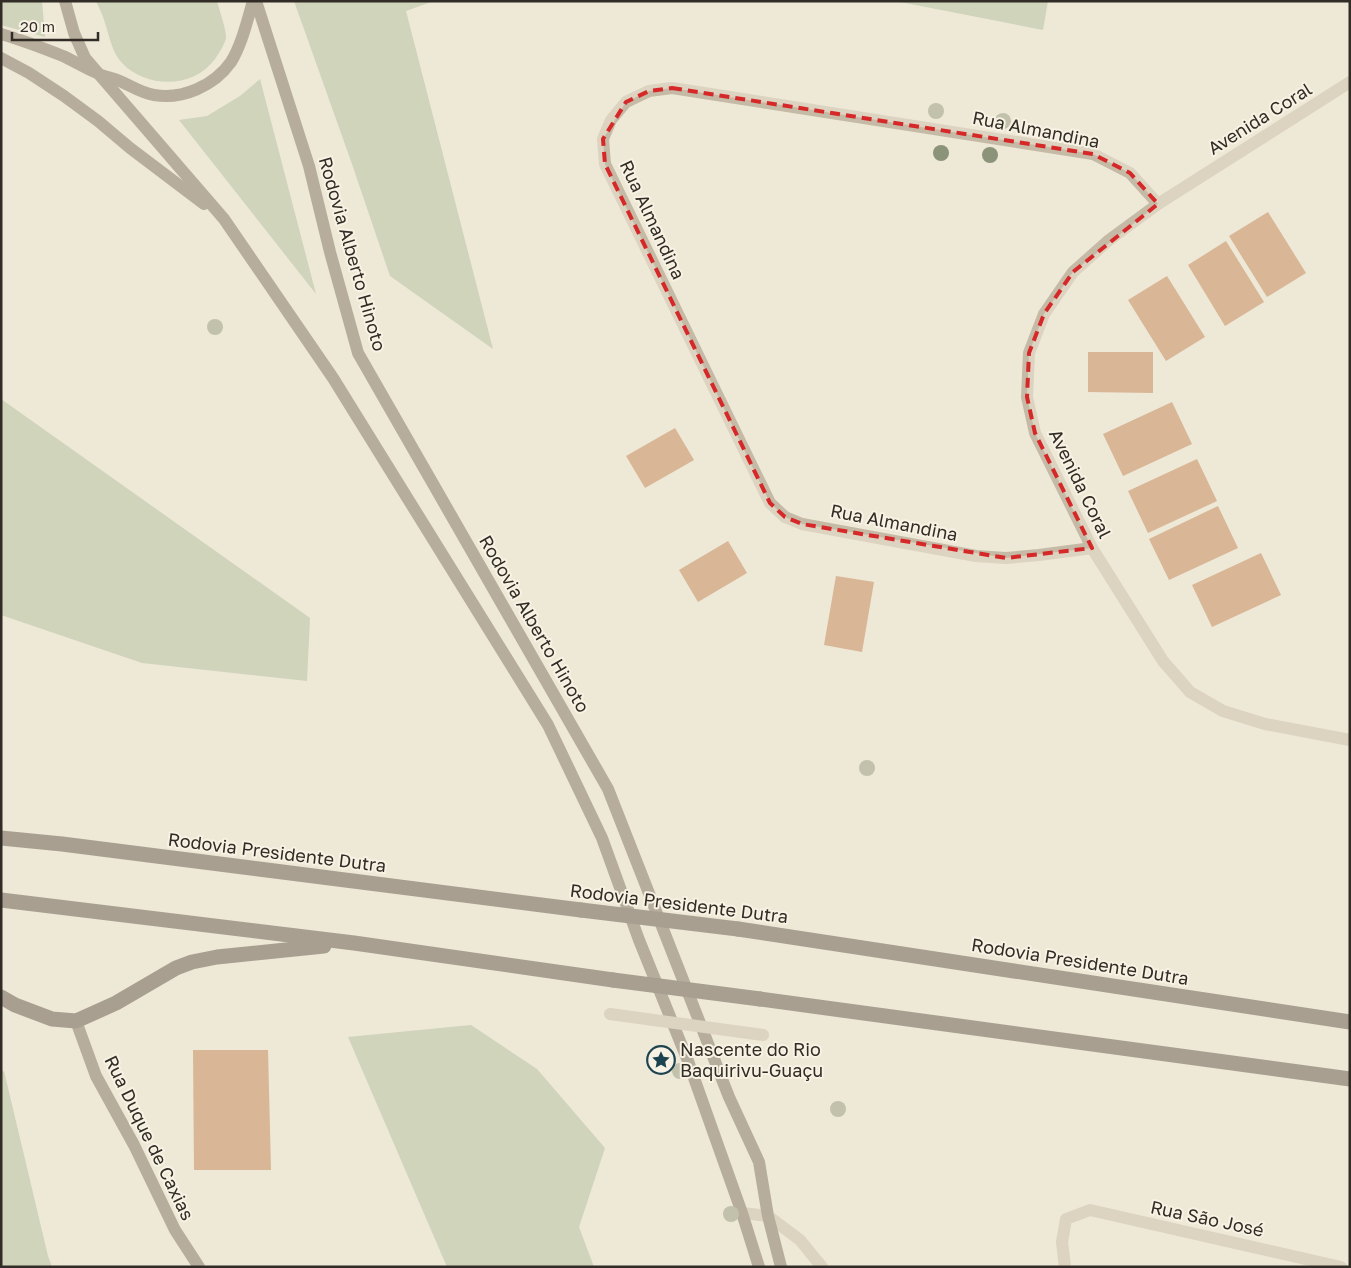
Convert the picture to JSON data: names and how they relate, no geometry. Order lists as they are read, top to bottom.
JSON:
{
  "streets": {
    "highway": ["Rodovia Presidente Dutra"],
    "main road": ["Rodovia Alberto Hinoto", "Rua Duque de Caxias"],
    "street": ["Avenida Coral", "Rua Almandina", "Rua São José"]
  },
  "crossings": [
    ["Avenida Coral", "Rua Almandina"]
  ],
  "places": {
    "place": ["Nascente do Rio Baquirivu-Guaçu"]
  },
  "scale_bar": "20 m"
}
